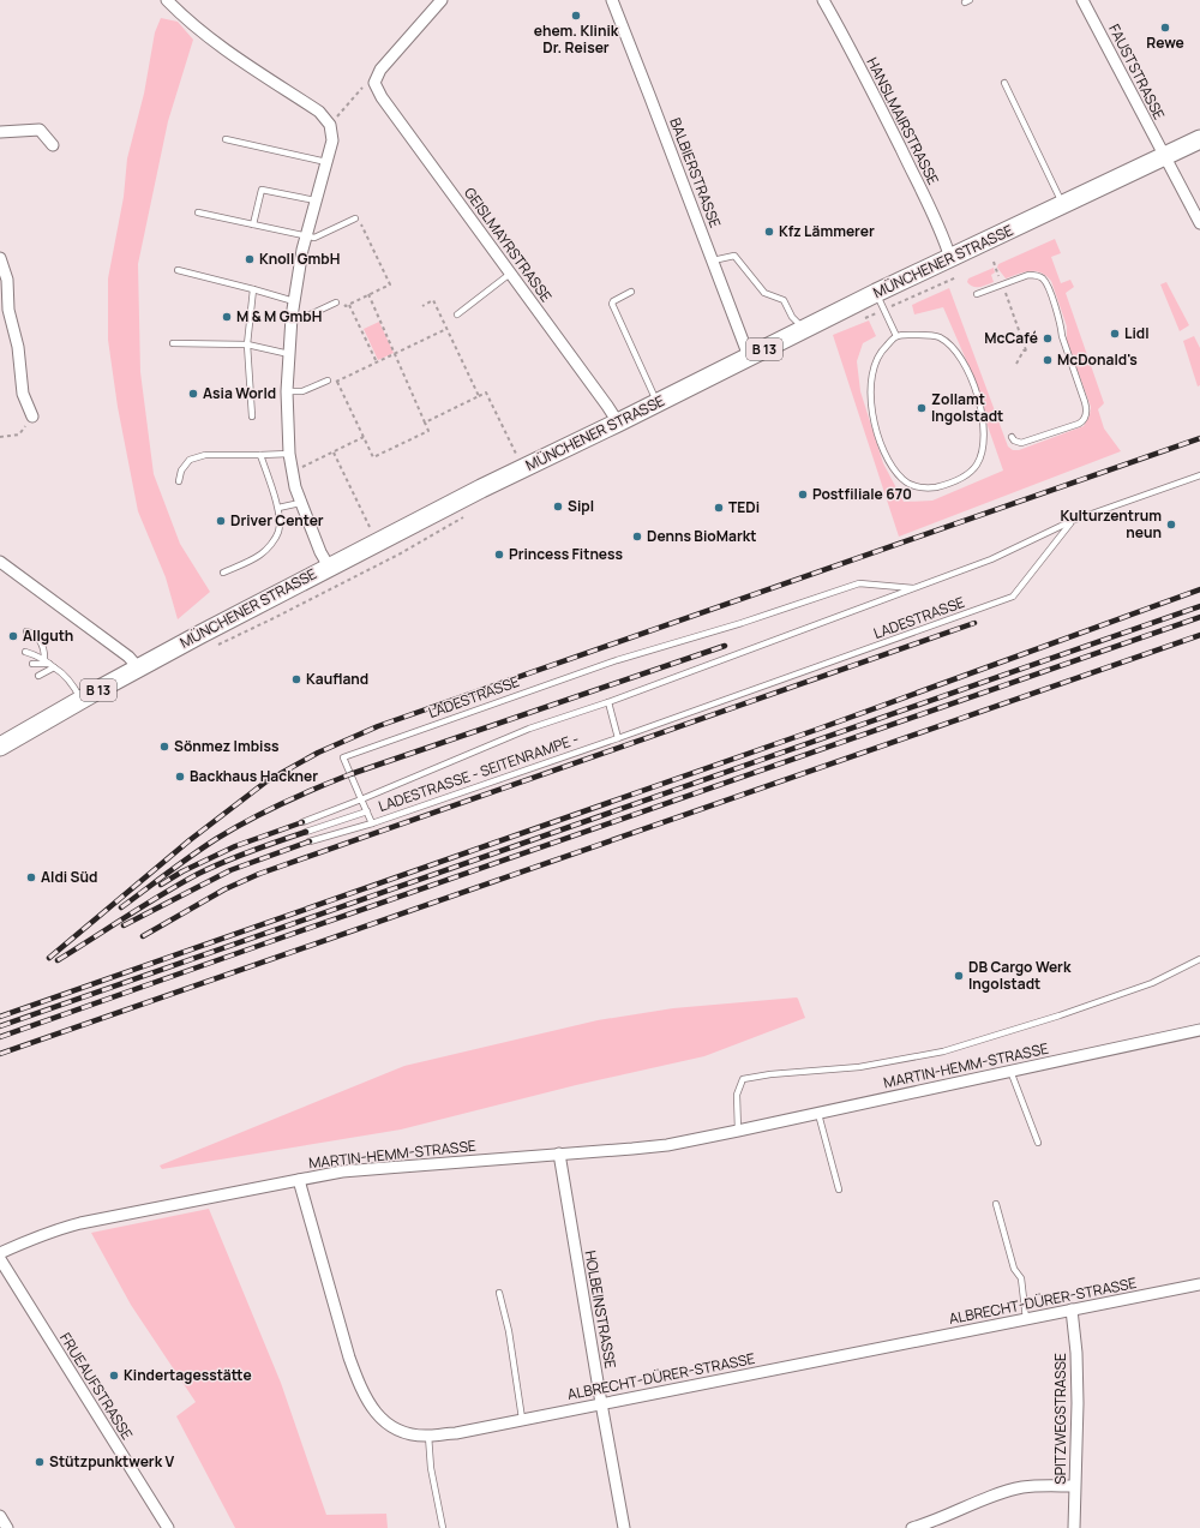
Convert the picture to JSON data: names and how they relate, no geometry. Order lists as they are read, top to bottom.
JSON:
{
  "streets": {
    "main road": ["MÜNCHENER STRASSE", "B 13"],
    "street": [
      "FAUSTSTRASSE",
      "HANSLMAIRSTRASSE",
      "BALBIERSTRASSE",
      "GEISLMAYRSTRASSE",
      "MARTIN-HEMM-STRASSE",
      "ALBRECHT-DÜRER-STRASSE",
      "HOLBEINSTRASSE",
      "FRUEAUFSTRASSE",
      "SPITZWEGSTRASSE"
    ],
    "lane": ["LADESTRASSE", "LADESTRASSE - SEITENRAMPE -"]
  },
  "crossings": [
    ["FAUSTSTRASSE", "MÜNCHENER STRASSE"],
    ["HANSLMAIRSTRASSE", "MÜNCHENER STRASSE"],
    ["BALBIERSTRASSE", "MÜNCHENER STRASSE"],
    ["GEISLMAYRSTRASSE", "MÜNCHENER STRASSE"],
    ["LADESTRASSE", "LADESTRASSE - SEITENRAMPE -"],
    ["MARTIN-HEMM-STRASSE", "ALBRECHT-DÜRER-STRASSE"],
    ["MARTIN-HEMM-STRASSE", "HOLBEINSTRASSE"],
    ["ALBRECHT-DÜRER-STRASSE", "HOLBEINSTRASSE"],
    ["ALBRECHT-DÜRER-STRASSE", "SPITZWEGSTRASSE"]
  ],
  "places": [
    "ehem. Klinik Dr. Reiser",
    "Rewe",
    "Kfz Lämmerer",
    "Knoll GmbH",
    "M & M GmbH",
    "Lidl",
    "McCafé",
    "McDonald's",
    "Asia World",
    "Zollamt Ingolstadt",
    "Postfiliale 670",
    "Sipl",
    "TEDi",
    "Driver Center",
    "Kulturzentrum neun",
    "Denns BioMarkt",
    "Princess Fitness",
    "Allguth",
    "Kaufland",
    "Sönmez Imbiss",
    "Backhaus Hackner",
    "Aldi Süd",
    "DB Cargo Werk Ingolstadt",
    "Kindertagesstätte",
    "Stützpunktwerk V"
  ]
}
